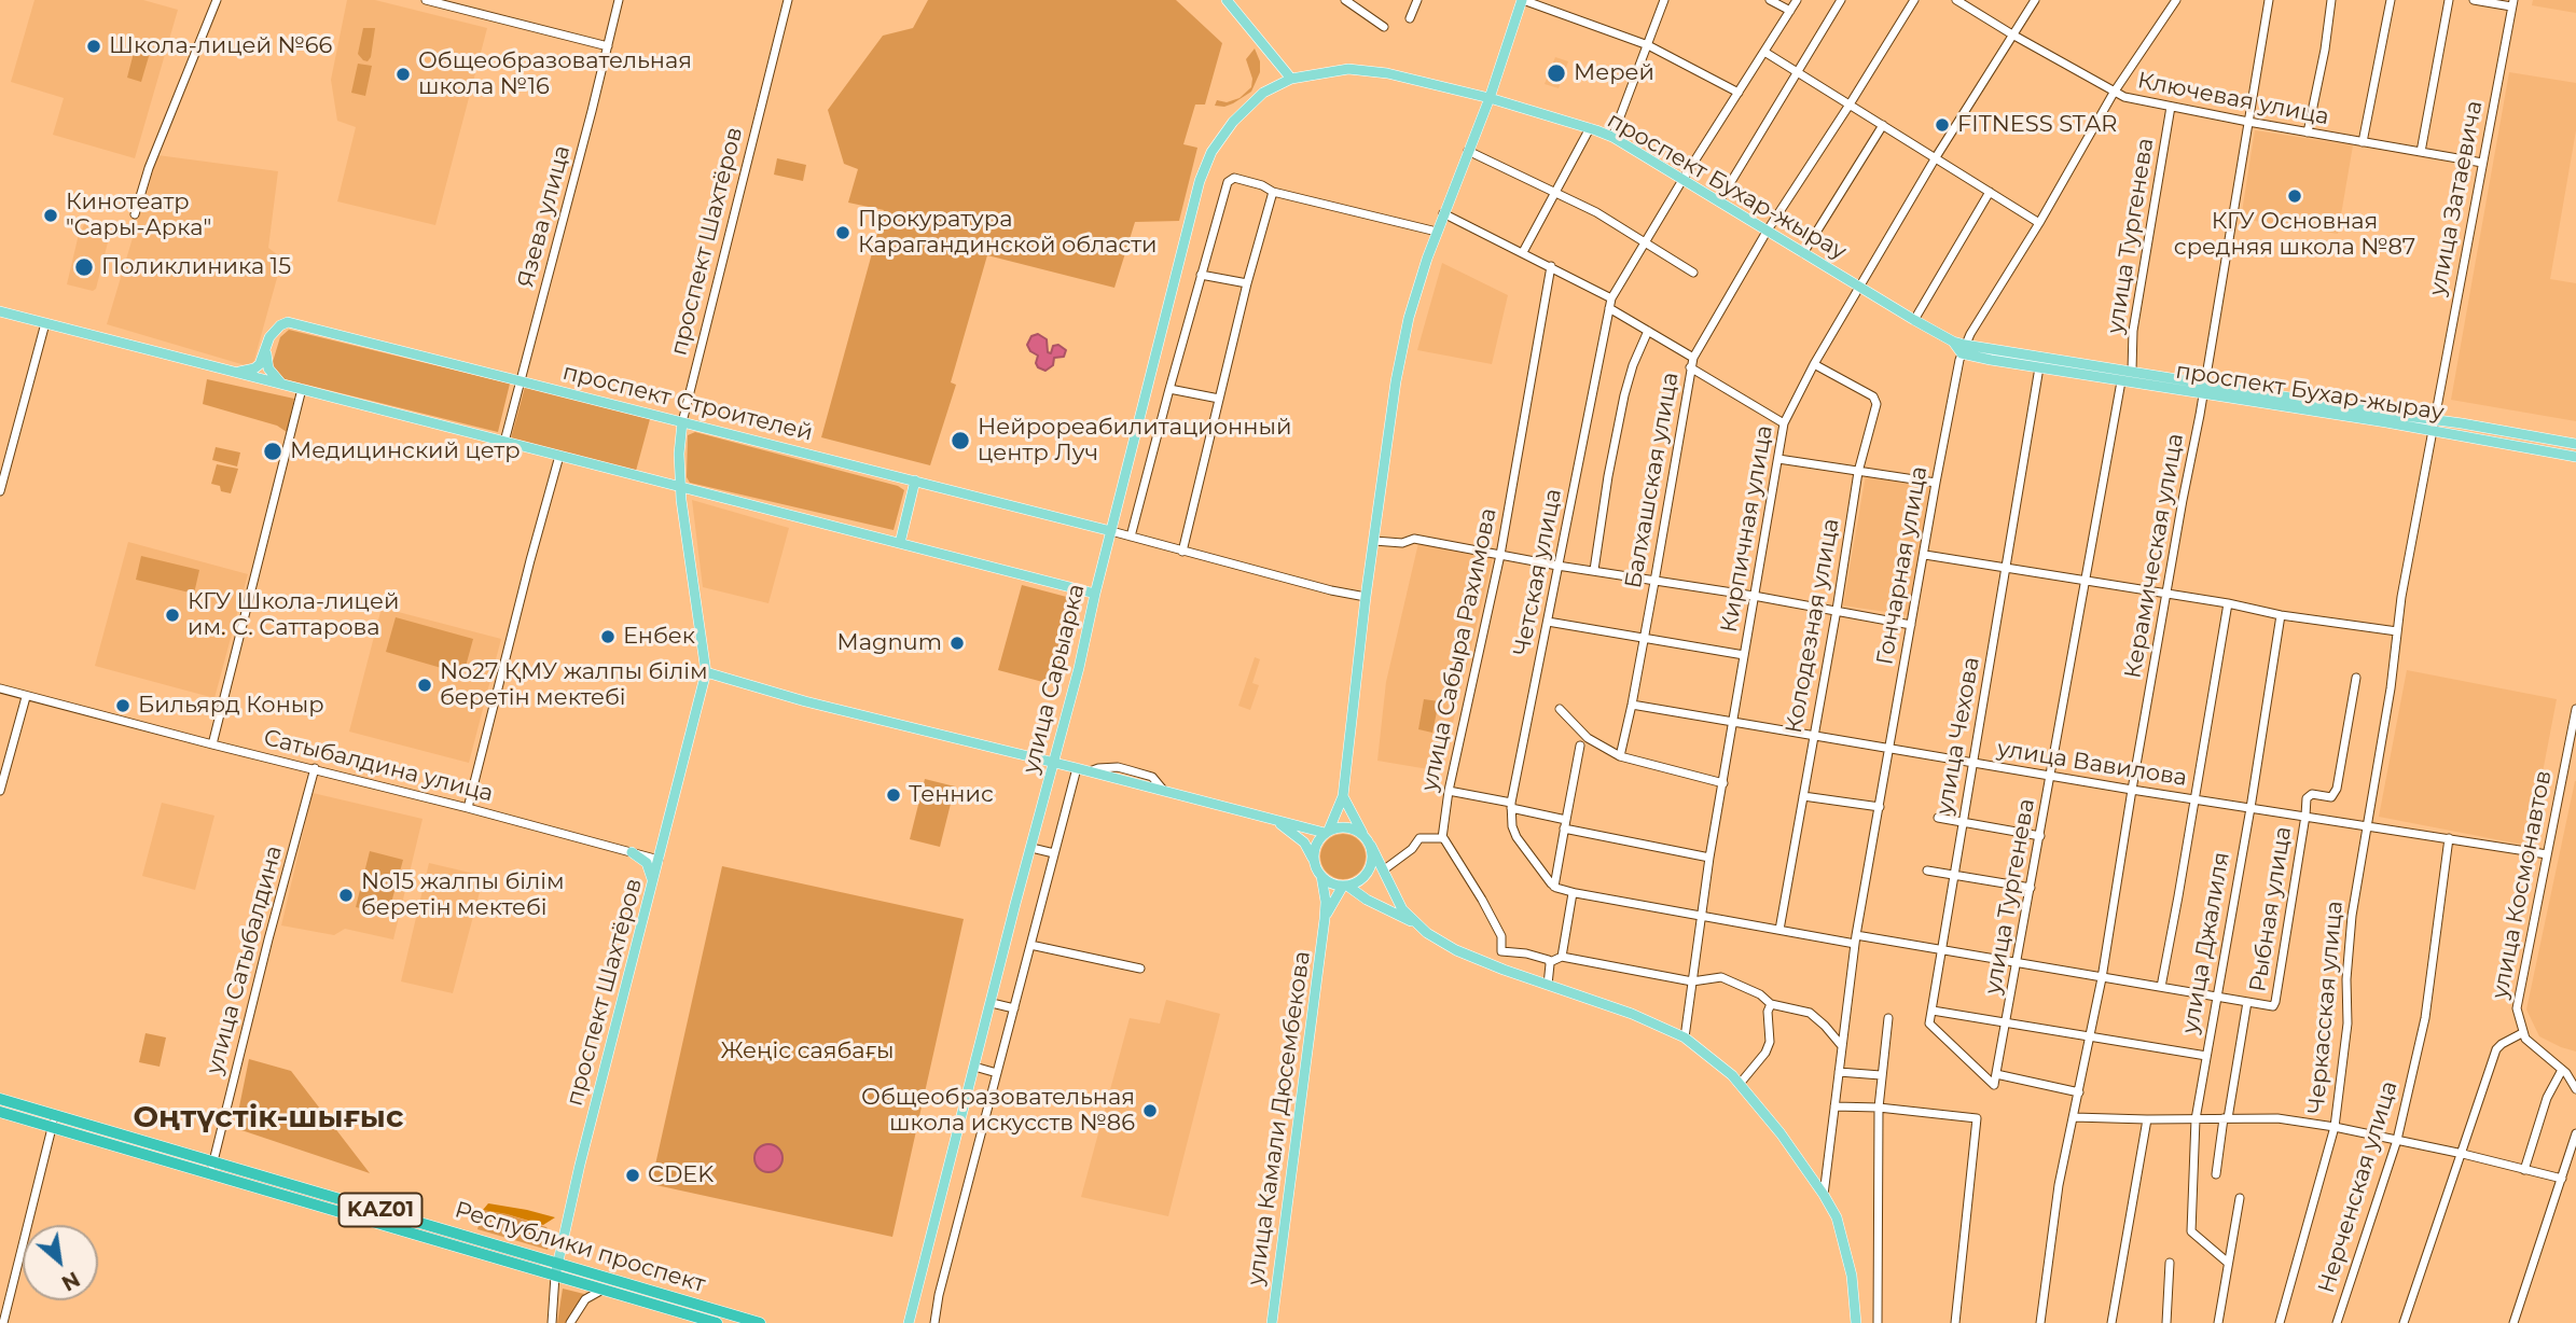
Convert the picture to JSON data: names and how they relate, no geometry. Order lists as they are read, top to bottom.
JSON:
{
  "streets": {
    "highway": ["KАZ01", "Республики проспект"],
    "main road": [
      "проспект Бухар-жырау",
      "проспект Шахтёров",
      "проспект Строителей",
      "улица Сарыарка",
      "улица Камали Дюсембекова"
    ],
    "street": [
      "Ключевая улица",
      "улица Затаевича",
      "Язева улица",
      "улица Тургенева",
      "Балхашская улица",
      "Кирпичная улица",
      "Керамическая улица",
      "Гончарная улица",
      "Четская улица",
      "Колодезная улица",
      "улица Сабыра Рахимова",
      "улица Чехова",
      "улица Вавилова",
      "Сатыбалдина улица",
      "улица Космонавтов",
      "Рыбная улица",
      "улица Джалиля",
      "улица Сатыбалдина",
      "Черкасская улица",
      "Нерченская улица"
    ]
  },
  "crossings": [
    ["Ключевая улица", "улица Затаевича"],
    ["Ключевая улица", "улица Тургенева"],
    ["Ключевая улица", "Кирпичная улица"],
    ["Ключевая улица", "Керамическая улица"],
    ["Ключевая улица", "Гончарная улица"],
    ["проспект Бухар-жырау", "улица Затаевича"],
    ["проспект Бухар-жырау", "улица Тургенева"],
    ["проспект Бухар-жырау", "Балхашская улица"],
    ["проспект Бухар-жырау", "Кирпичная улица"],
    ["проспект Бухар-жырау", "Керамическая улица"],
    ["проспект Бухар-жырау", "Гончарная улица"],
    ["проспект Бухар-жырау", "Четская улица"],
    ["проспект Бухар-жырау", "улица Сарыарка"],
    ["проспект Бухар-жырау", "улица Чехова"],
    ["Язева улица", "проспект Строителей"],
    ["улица Тургенева", "улица Чехова"],
    ["улица Тургенева", "улица Вавилова"],
    ["проспект Шахтёров", "проспект Строителей"],
    ["проспект Шахтёров", "Сатыбалдина улица"],
    ["проспект Шахтёров", "Республики проспект"],
    ["проспект Строителей", "улица Сарыарка"],
    ["Балхашская улица", "улица Вавилова"],
    ["Кирпичная улица", "Колодезная улица"],
    ["Кирпичная улица", "улица Вавилова"],
    ["Керамическая улица", "улица Вавилова"],
    ["Гончарная улица", "улица Вавилова"],
    ["Колодезная улица", "улица Вавилова"],
    ["улица Чехова", "улица Вавилова"],
    ["улица Вавилова", "улица Космонавтов"],
    ["улица Вавилова", "Рыбная улица"],
    ["улица Вавилова", "улица Джалиля"],
    ["улица Вавилова", "Черкасская улица"],
    ["улица Вавилова", "Нерченская улица"],
    ["Сатыбалдина улица", "улица Сатыбалдина"],
    ["улица Сатыбалдина", "Республики проспект"]
  ],
  "districts": ["Оңтүстік-шығыс"],
  "parks": ["Жеңіс саябағы"],
  "places": [
    "Школа-лицей №66",
    "Мерей",
    "Общеобразовательная школа №16",
    "FITNESS STAR",
    "КГУ Основная средняя школа №87",
    "Кинотеатр \"Сары-Арка\"",
    "Прокуратура Карагандинской области",
    "Поликлиника 15",
    "Нейрореабилитационный центр Луч",
    "Медицинский цетр",
    "КГУ Школа-лицей им. С. Саттарова",
    "Енбек",
    "Magnum",
    "No27 ҚМУ жалпы білім беретін мектебі",
    "Бильярд Коныр",
    "Теннис",
    "No15 жалпы білім беретін мектебі",
    "Общеобразовательная школа искусств №86",
    "CDEK"
  ],
  "north": "bottom right"
}
